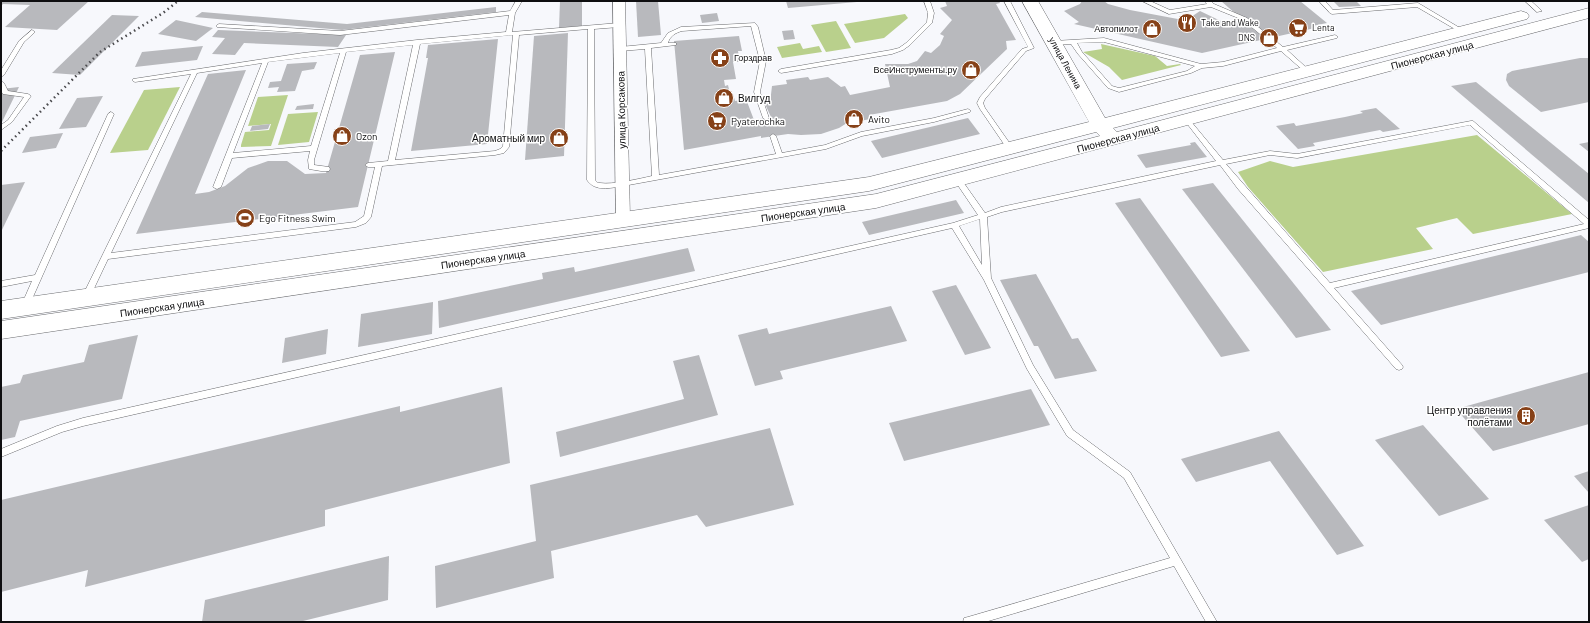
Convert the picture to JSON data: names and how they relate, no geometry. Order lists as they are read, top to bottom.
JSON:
{
  "streets": {
    "main road": ["Пионерская улица", "улица Ленина"],
    "street": ["улица Корсакова"]
  },
  "crossings": [
    ["Пионерская улица", "улица Ленина"],
    ["Пионерская улица", "улица Корсакова"]
  ],
  "places": {
    "restaurant": ["Take and Wake"],
    "supermarket": ["Lenta", "Pyaterochka"],
    "shop": [
      "Автопилот",
      "DNS",
      "ВсеИнструменты.ру",
      "Вилгуд",
      "Avito",
      "Ozon",
      "Ароматный мир"
    ],
    "pharmacy": ["Горздрав"],
    "sports": ["Ego Fitness Swim"],
    "building": ["Центр управления полётами"]
  }
}
